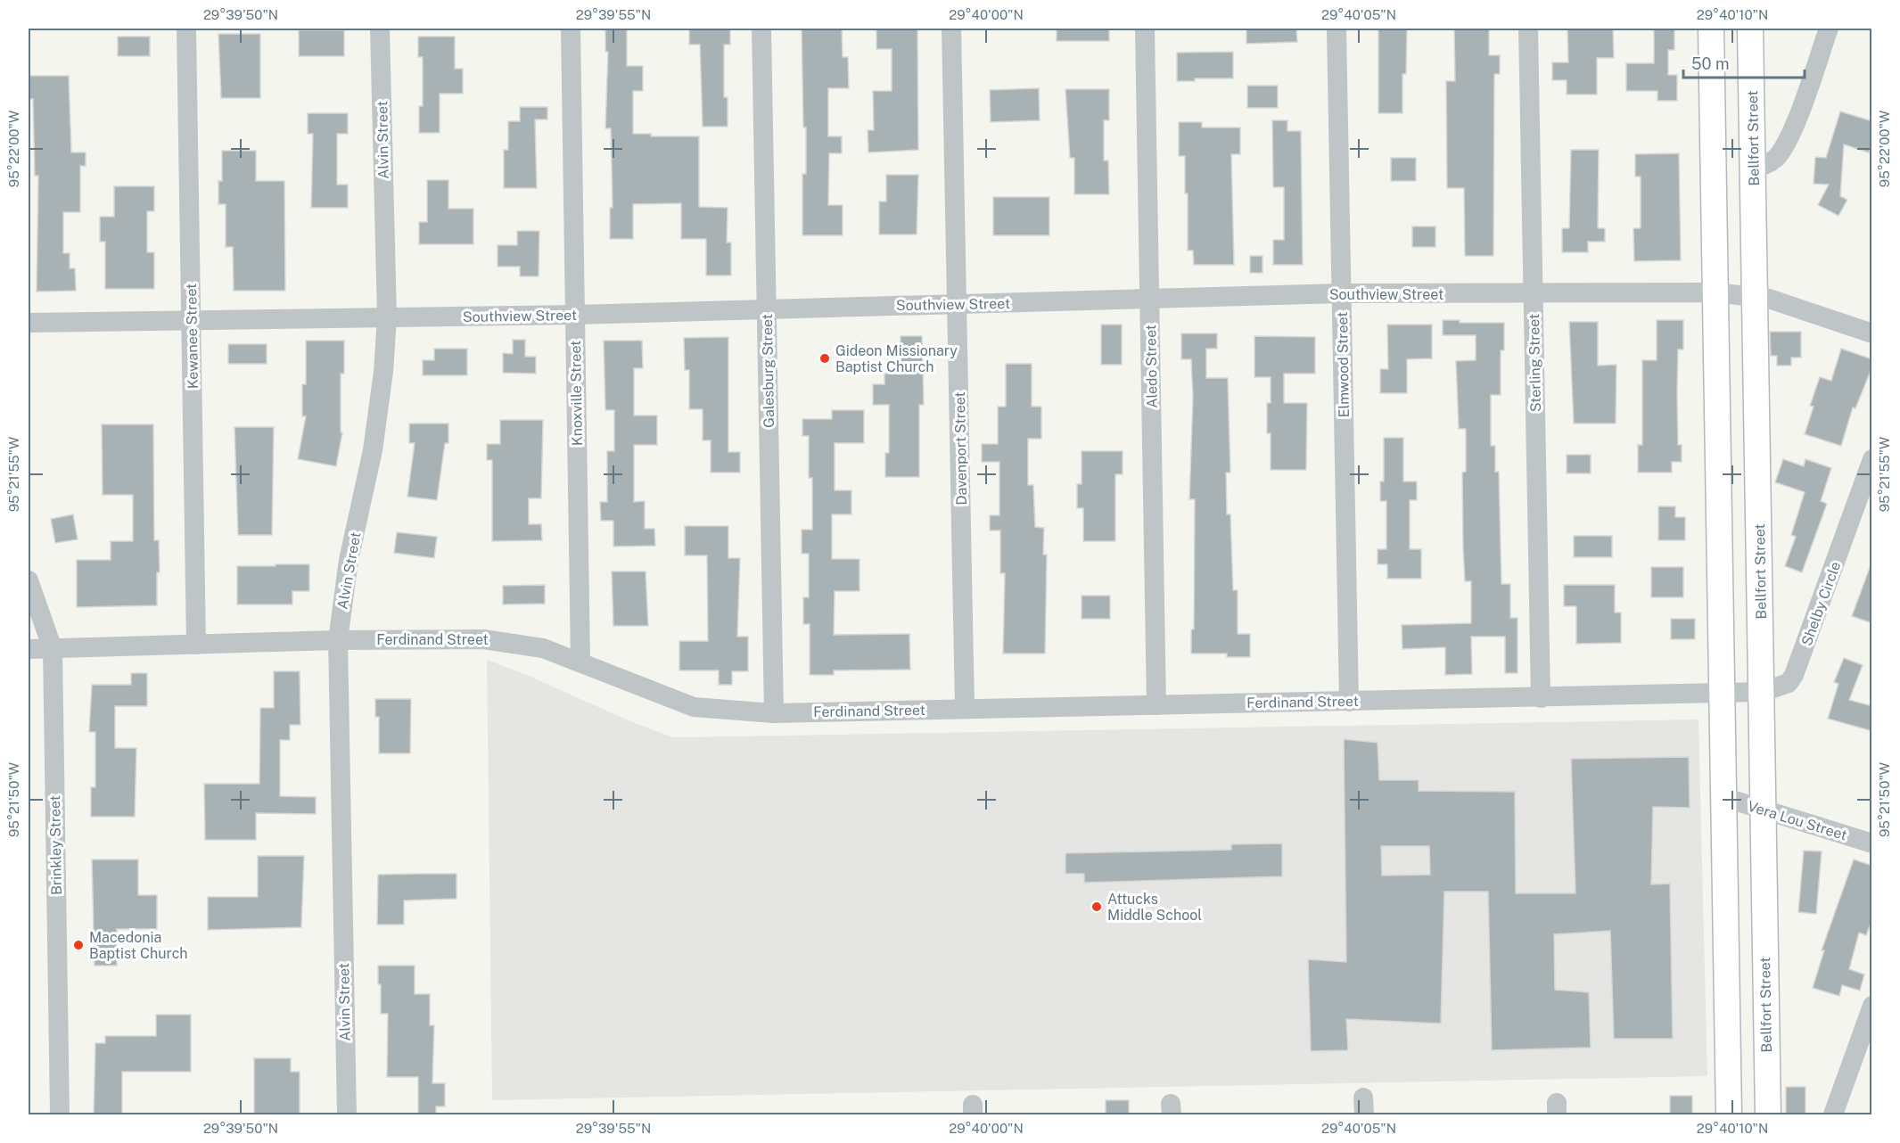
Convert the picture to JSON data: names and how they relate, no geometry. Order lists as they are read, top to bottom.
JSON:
{
  "streets": {
    "main road": ["Bellfort Street"],
    "street": [
      "Alvin Street",
      "Southview Street",
      "Kewanee Street",
      "Sterling Street",
      "Elmwood Street",
      "Aledo Street",
      "Galesburg Street",
      "Knoxville Street",
      "Davenport Street",
      "Shelby Circle",
      "Ferdinand Street",
      "Vera Lou Street",
      "Brinkley Street"
    ]
  },
  "crossings": [
    ["Bellfort Street", "Southview Street"],
    ["Bellfort Street", "Shelby Circle"],
    ["Bellfort Street", "Vera Lou Street"],
    ["Alvin Street", "Southview Street"],
    ["Alvin Street", "Ferdinand Street"],
    ["Southview Street", "Kewanee Street"],
    ["Southview Street", "Sterling Street"],
    ["Southview Street", "Elmwood Street"],
    ["Southview Street", "Aledo Street"],
    ["Southview Street", "Galesburg Street"],
    ["Southview Street", "Knoxville Street"],
    ["Southview Street", "Davenport Street"],
    ["Kewanee Street", "Ferdinand Street"],
    ["Sterling Street", "Ferdinand Street"],
    ["Elmwood Street", "Ferdinand Street"],
    ["Aledo Street", "Ferdinand Street"],
    ["Galesburg Street", "Ferdinand Street"],
    ["Knoxville Street", "Ferdinand Street"],
    ["Davenport Street", "Ferdinand Street"],
    ["Shelby Circle", "Ferdinand Street"],
    ["Ferdinand Street", "Brinkley Street"]
  ],
  "places": ["Gideon Missionary Baptist Church", "Attucks Middle School", "Macedonia Baptist Church"],
  "scale_bar": "50 m",
  "coordinates": [
    "29°39'50\"N",
    "29°39'55\"N",
    "29°40'00\"N",
    "29°40'05\"N",
    "29°40'10\"N",
    "95°22'00\"W",
    "95°21'55\"W",
    "95°21'50\"W"
  ]
}
